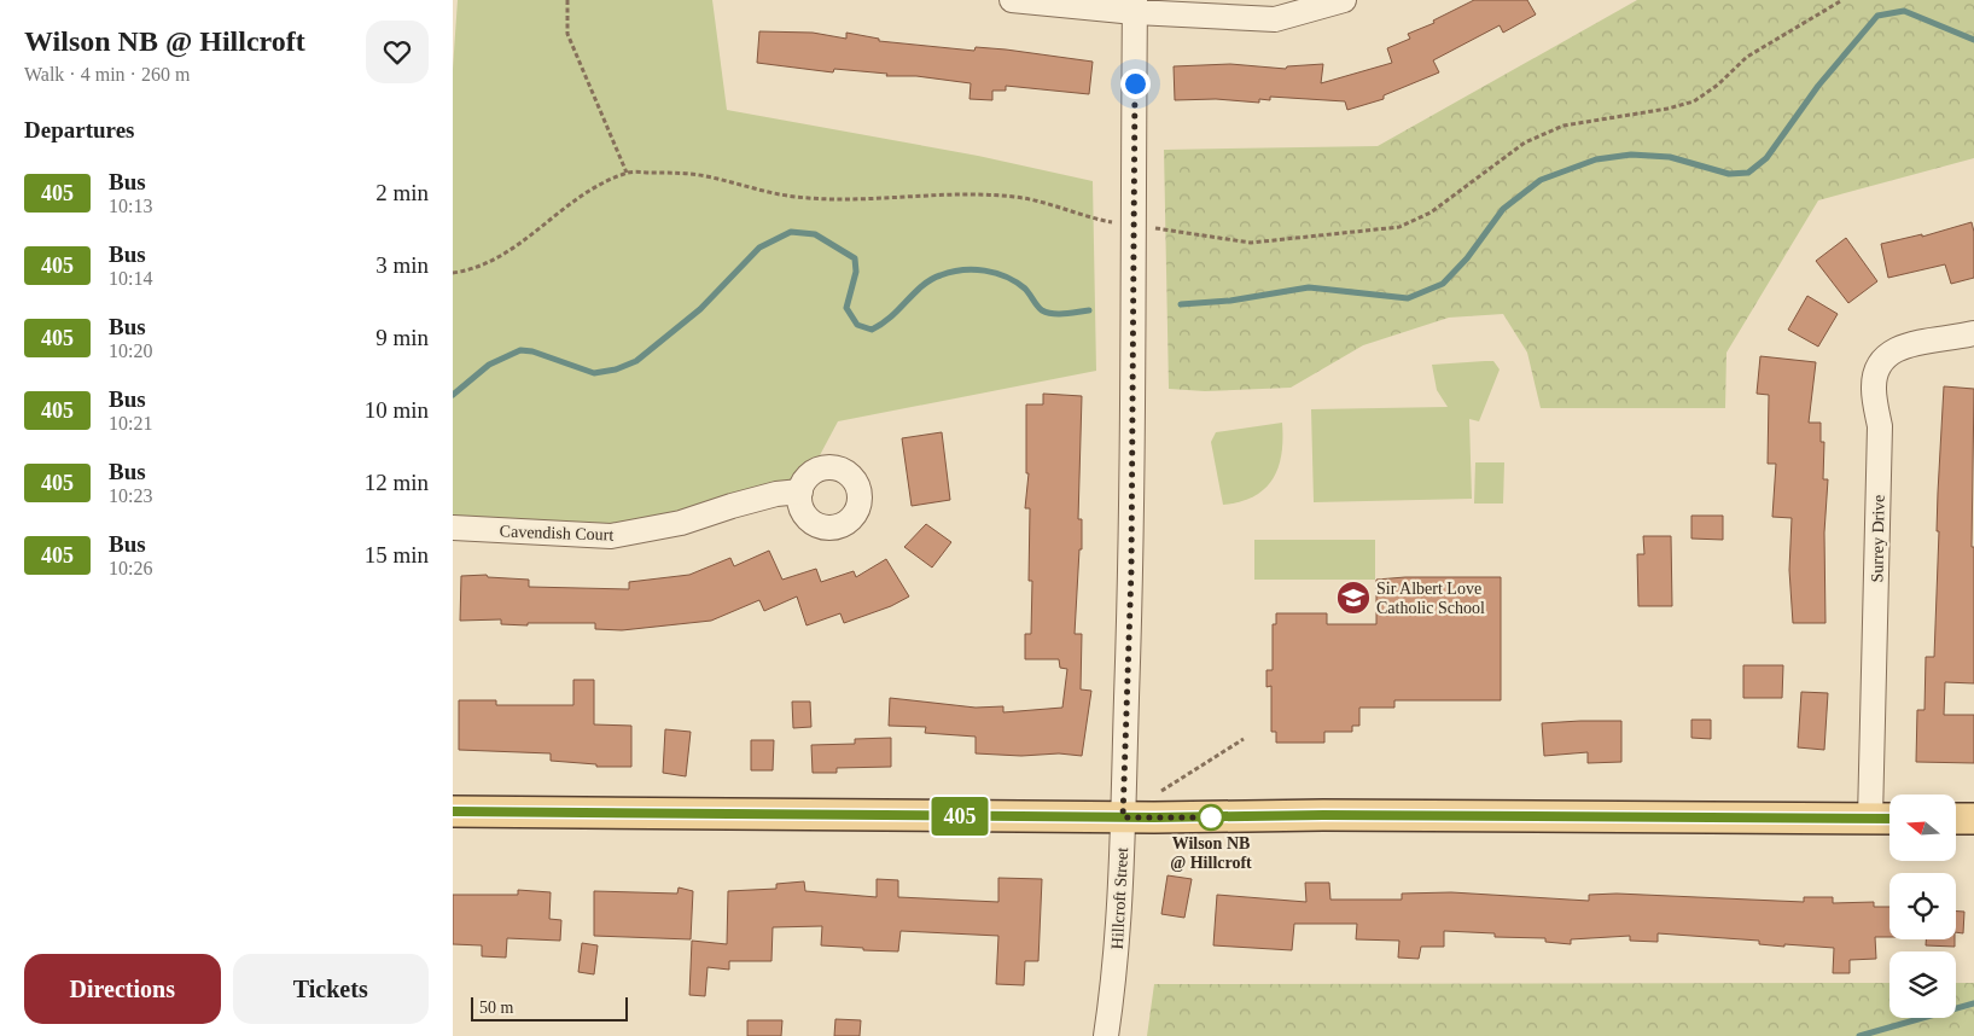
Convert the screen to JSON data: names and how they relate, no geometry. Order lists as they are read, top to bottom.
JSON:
{
  "streets": {
    "street": ["Cavendish Court", "Surrey Drive", "Hillcroft Street"]
  },
  "places": {
    "school or university": ["Sir Albert Love Catholic School"],
    "other": ["Wilson NB @ Hillcroft"]
  },
  "lines": ["bus line 405"],
  "scale_bar": "50 m",
  "north": "left",
  "page": {
    "heading": [
      ["Wilson NB @ Hillcroft", "Walk · 4 min · 260 m"],
      "Departures"
    ],
    "on_map": "405",
    "list": [
      {
        "mark": "405",
        "name": "Bus",
        "note": "10:13",
        "value": "2 min"
      },
      {
        "mark": "405",
        "name": "Bus",
        "note": "10:14",
        "value": "3 min"
      },
      {
        "mark": "405",
        "name": "Bus",
        "note": "10:20",
        "value": "9 min"
      },
      {
        "mark": "405",
        "name": "Bus",
        "note": "10:21",
        "value": "10 min"
      },
      {
        "mark": "405",
        "name": "Bus",
        "note": "10:23",
        "value": "12 min"
      },
      {
        "mark": "405",
        "name": "Bus",
        "note": "10:26",
        "value": "15 min"
      }
    ],
    "buttons": ["Directions", "Tickets"],
    "scale": "50 m"
  }
}
